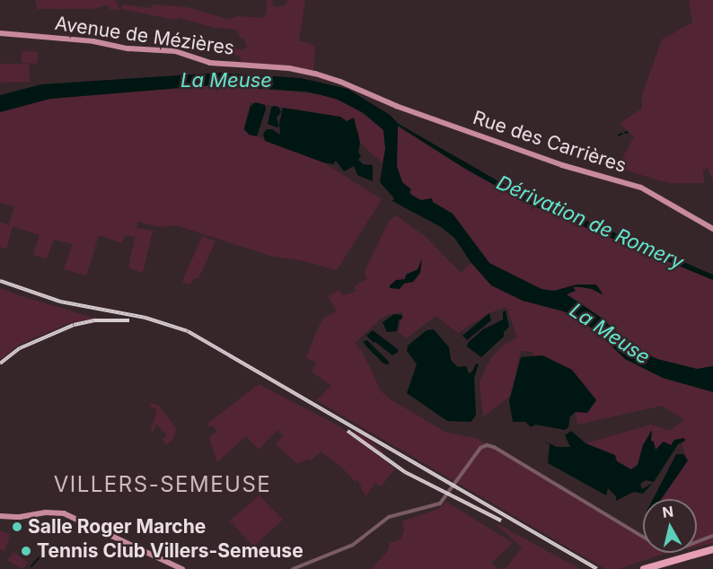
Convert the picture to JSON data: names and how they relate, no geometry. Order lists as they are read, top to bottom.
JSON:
{
  "streets": {
    "main road": ["Avenue de Mézières", "Rue des Carrières"]
  },
  "crossings": [
    ["Avenue de Mézières", "Rue des Carrières"]
  ],
  "districts": ["VILLERS-SEMEUSE"],
  "water": ["La Meuse", "Dérivation de Romery"],
  "places": ["Salle Roger Marche", "Tennis Club Villers-Semeuse"],
  "north": "top"
}
